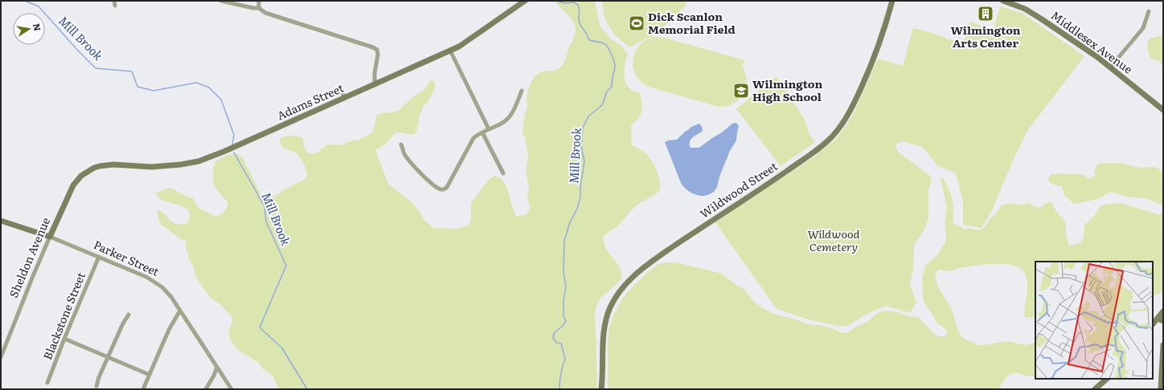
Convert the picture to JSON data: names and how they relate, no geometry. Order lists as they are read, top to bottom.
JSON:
{
  "streets": {
    "street": [
      "Middlesex Avenue",
      "Adams Street",
      "Wildwood Street",
      "Sheldon Avenue",
      "Parker Street",
      "Blackstone Street"
    ]
  },
  "crossings": [
    ["Adams Street", "Sheldon Avenue"],
    ["Sheldon Avenue", "Parker Street"],
    ["Parker Street", "Blackstone Street"]
  ],
  "water": ["Mill Brook"],
  "parks": ["Wildwood Cemetery"],
  "places": {
    "building": ["Wilmington Arts Center"],
    "sports": ["Dick Scanlon Memorial Field"],
    "school or university": ["Wilmington High School"]
  },
  "north": "right"
}
